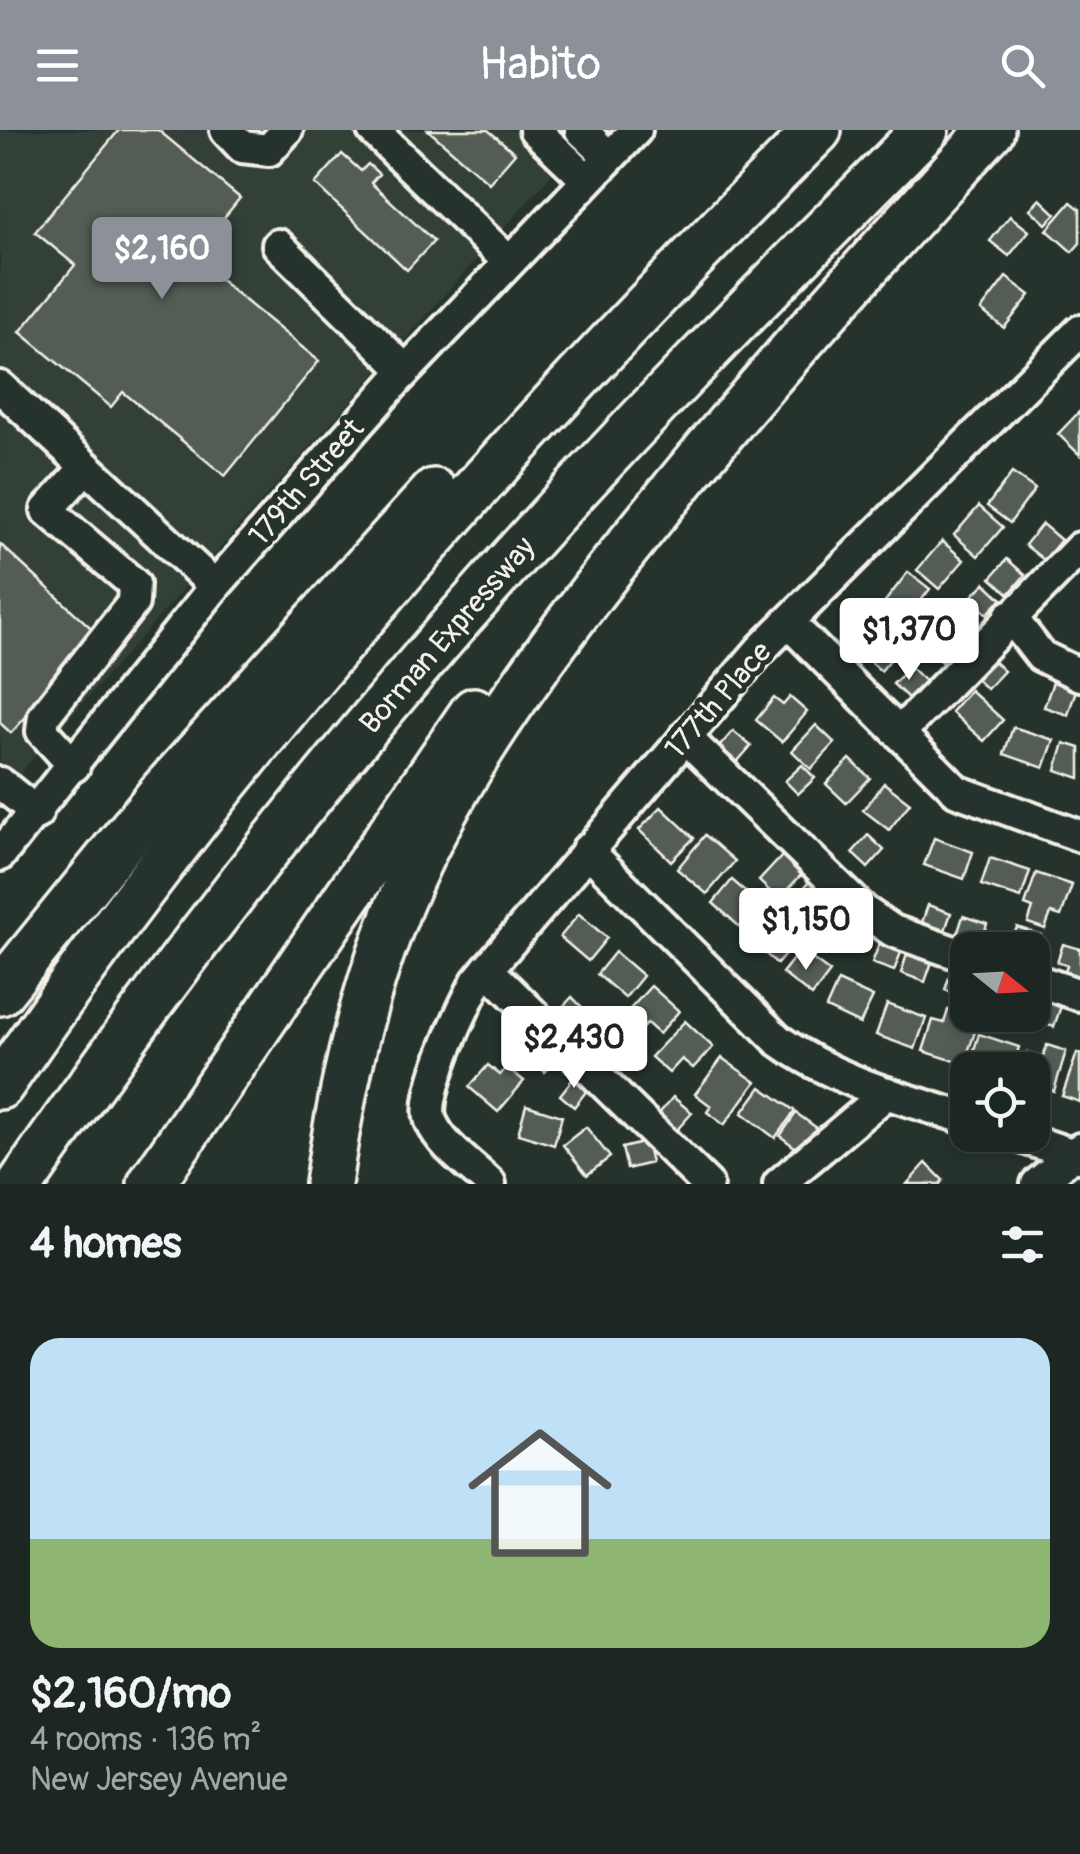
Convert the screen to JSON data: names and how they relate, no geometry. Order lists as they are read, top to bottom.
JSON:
{
  "streets": {
    "highway": ["Borman Expressway"],
    "street": ["179th Street", "177th Place"]
  },
  "north": "right",
  "page": {
    "header": "Habito",
    "price": [
      "$2,160",
      "$1,370",
      "$1,150",
      "$2,430"
    ],
    "heading": "4 homes",
    "list": [
      {
        "name": "$2,160/mo",
        "note": "4 rooms · 136 m² · New Jersey Avenue"
      }
    ]
  }
}
